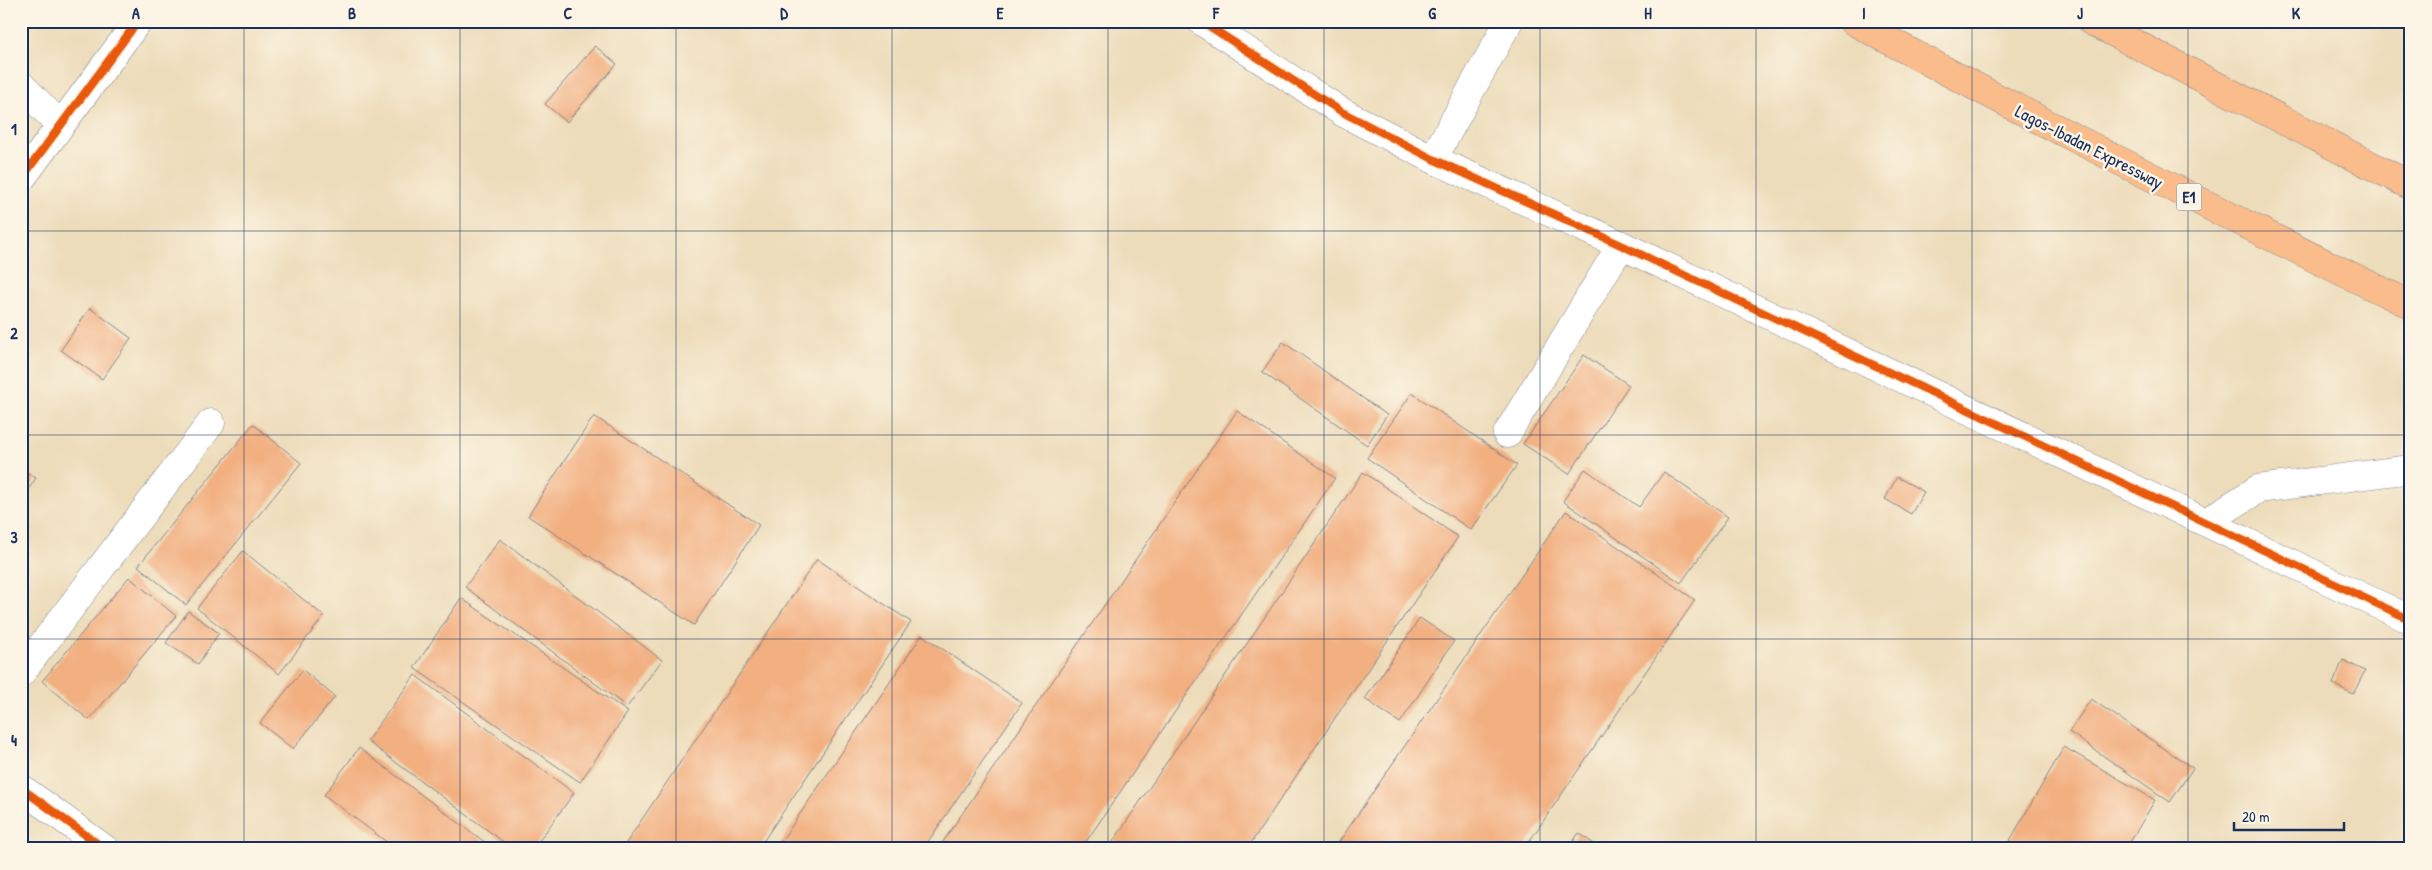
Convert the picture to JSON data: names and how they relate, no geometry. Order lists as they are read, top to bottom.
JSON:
{
  "streets": {
    "highway": ["Lagos-Ibadan Expressway", "E1"]
  },
  "scale_bar": "20 m",
  "grid": {
    "columns": [
      "A",
      "B",
      "C",
      "D",
      "E",
      "F",
      "G",
      "H",
      "I",
      "J",
      "K"
    ],
    "rows": [
      "1",
      "2",
      "3",
      "4"
    ]
  }
}
